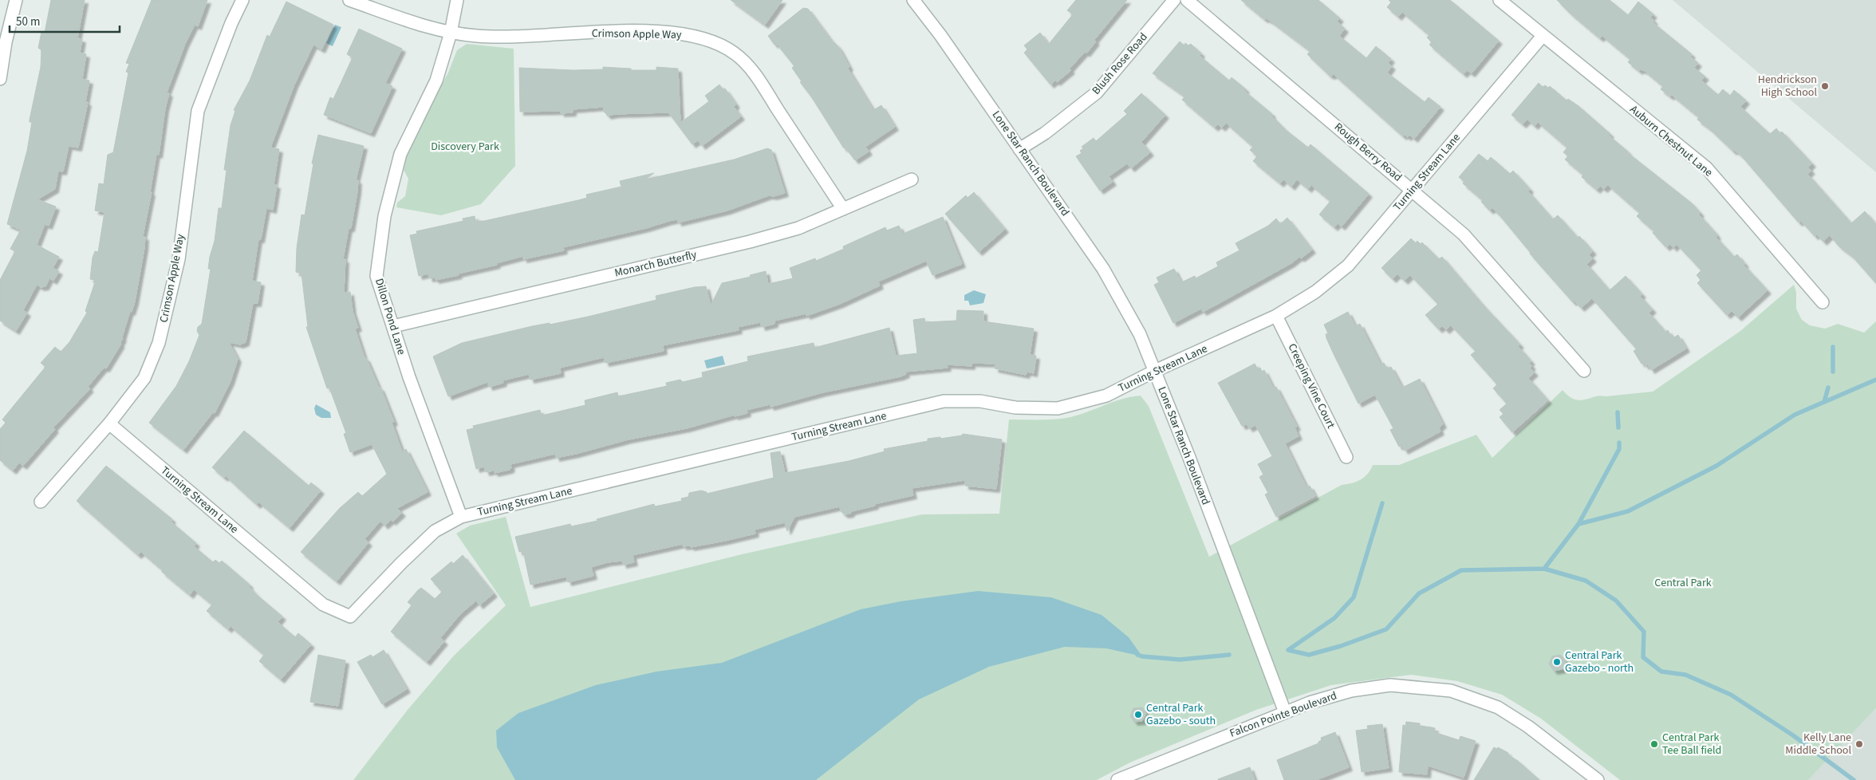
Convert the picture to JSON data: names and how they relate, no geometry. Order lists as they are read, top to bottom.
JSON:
{
  "streets": {
    "street": [
      "Crimson Apple Way",
      "Blush Rose Road",
      "Auburn Chestnut Lane",
      "Rough Berry Road",
      "Lone Star Ranch Boulevard",
      "Turning Stream Lane",
      "Monarch Butterfly",
      "Dillon Pond Lane",
      "Creeping Vine Court",
      "Falcon Pointe Boulevard"
    ]
  },
  "crossings": [
    ["Crimson Apple Way", "Turning Stream Lane"],
    ["Crimson Apple Way", "Monarch Butterfly"],
    ["Crimson Apple Way", "Dillon Pond Lane"],
    ["Blush Rose Road", "Lone Star Ranch Boulevard"],
    ["Auburn Chestnut Lane", "Turning Stream Lane"],
    ["Rough Berry Road", "Turning Stream Lane"],
    ["Lone Star Ranch Boulevard", "Turning Stream Lane"],
    ["Lone Star Ranch Boulevard", "Falcon Pointe Boulevard"],
    ["Turning Stream Lane", "Dillon Pond Lane"],
    ["Turning Stream Lane", "Creeping Vine Court"],
    ["Monarch Butterfly", "Dillon Pond Lane"]
  ],
  "parks": ["Discovery Park", "Central Park"],
  "places": [
    "Hendrickson High School",
    "Central Park Gazebo - north",
    "Central Park Gazebo - south",
    "Central Park Tee Ball field",
    "Kelly Lane Middle School"
  ],
  "scale_bar": "50 m"
}
